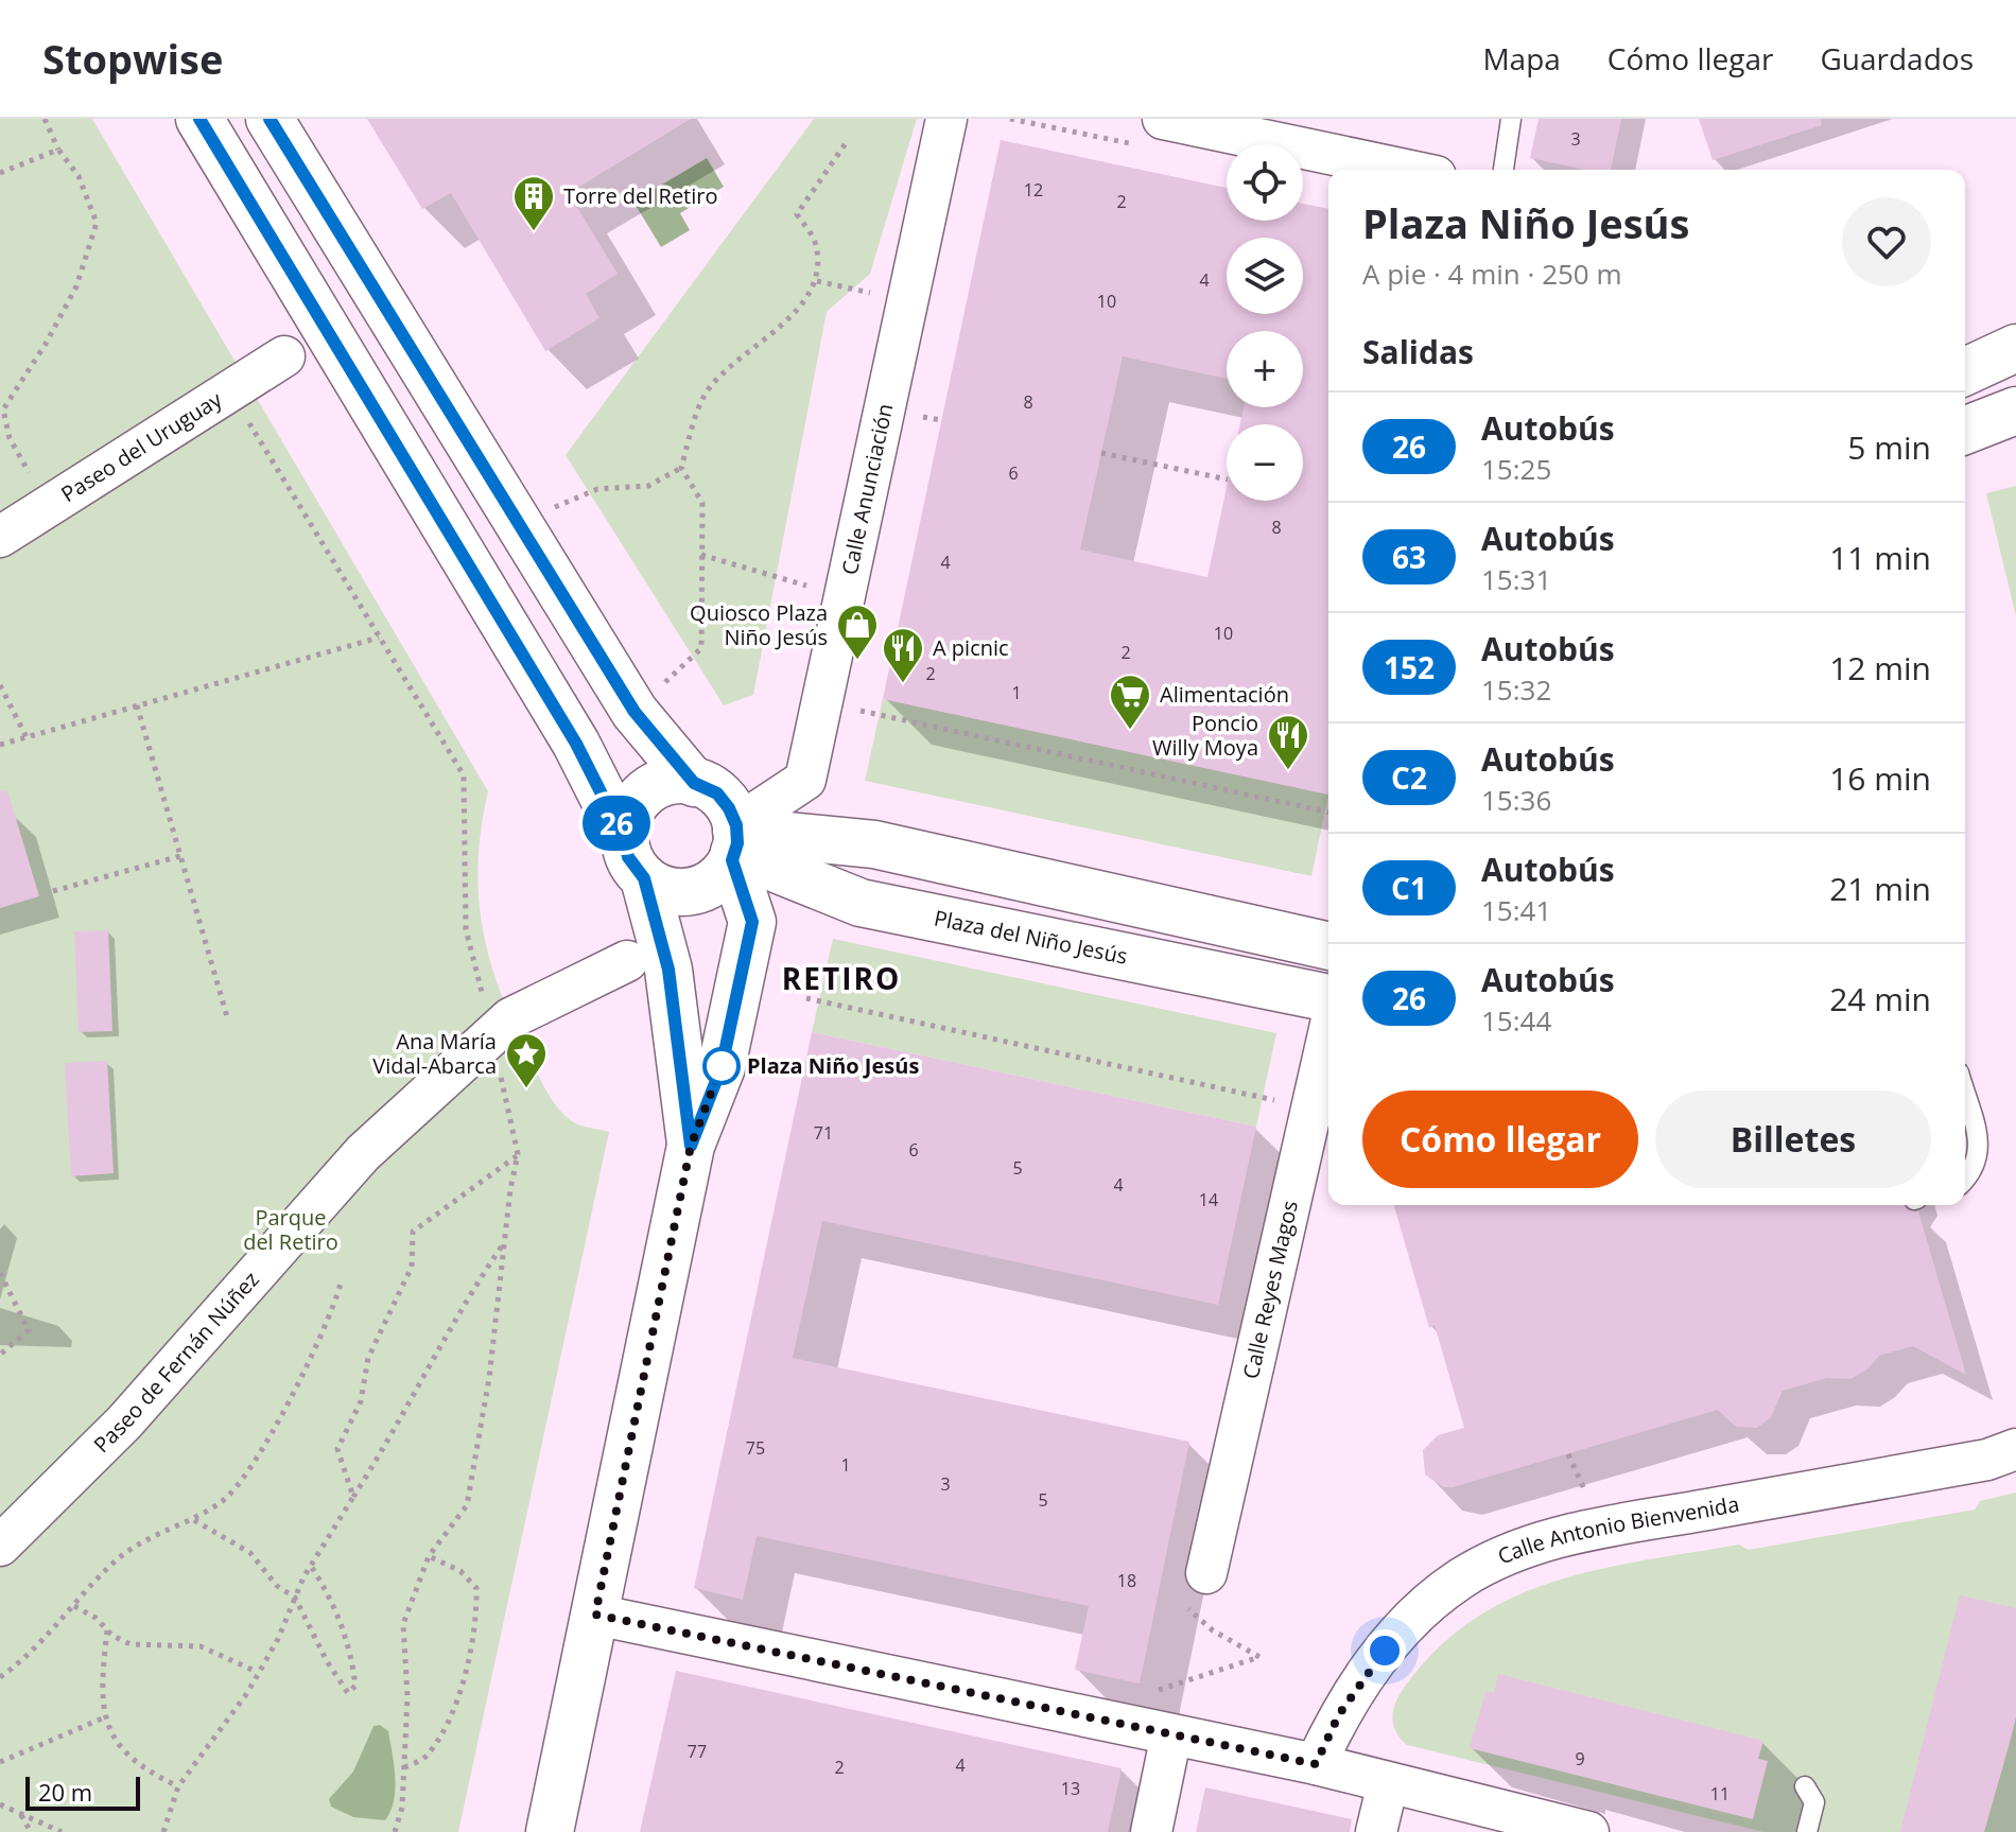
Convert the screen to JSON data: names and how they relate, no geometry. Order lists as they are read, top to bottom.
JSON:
{
  "streets": {
    "main road": ["Plaza del Niño Jesús"],
    "street": [
      "Paseo del Uruguay",
      "Calle Anunciación",
      "Calle Reyes Magos",
      "Paseo de Fernán Núñez",
      "Calle Antonio Bienvenida"
    ]
  },
  "crossings": [
    ["Calle Anunciación", "Plaza del Niño Jesús"]
  ],
  "districts": ["RETIRO"],
  "parks": ["Parque del Retiro"],
  "places": {
    "building": ["Torre del Retiro"],
    "shop": ["Quiosco Plaza Niño Jesús"],
    "restaurant": ["A picnic", "Poncio Willy Moya"],
    "supermarket": ["Alimentación"],
    "other": ["Plaza Niño Jesús"],
    "place": ["Ana María Vidal-Abarca"]
  },
  "lines": ["bus line 26"],
  "house_numbers": [
    "3",
    "12",
    "2",
    "4",
    "10",
    "8",
    "6",
    "8",
    "4",
    "10",
    "2",
    "2",
    "1",
    "71",
    "6",
    "5",
    "4",
    "14",
    "75",
    "1",
    "3",
    "5",
    "18",
    "77",
    "9",
    "4",
    "2",
    "13",
    "11"
  ],
  "scale_bar": "20 m",
  "page": {
    "header": "Stopwise",
    "nav": ["Mapa", "Cómo llegar", "Guardados"],
    "on_map": "26",
    "map_buttons": ["+", "−"],
    "heading": [
      ["Plaza Niño Jesús", "A pie · 4 min · 250 m"],
      "Salidas"
    ],
    "list": [
      {
        "mark": "26",
        "name": "Autobús",
        "note": "15:25",
        "value": "5 min"
      },
      {
        "mark": "63",
        "name": "Autobús",
        "note": "15:31",
        "value": "11 min"
      },
      {
        "mark": "152",
        "name": "Autobús",
        "note": "15:32",
        "value": "12 min"
      },
      {
        "mark": "C2",
        "name": "Autobús",
        "note": "15:36",
        "value": "16 min"
      },
      {
        "mark": "C1",
        "name": "Autobús",
        "note": "15:41",
        "value": "21 min"
      },
      {
        "mark": "26",
        "name": "Autobús",
        "note": "15:44",
        "value": "24 min"
      }
    ],
    "buttons": ["Cómo llegar", "Billetes"],
    "scale": "20 m"
  }
}
